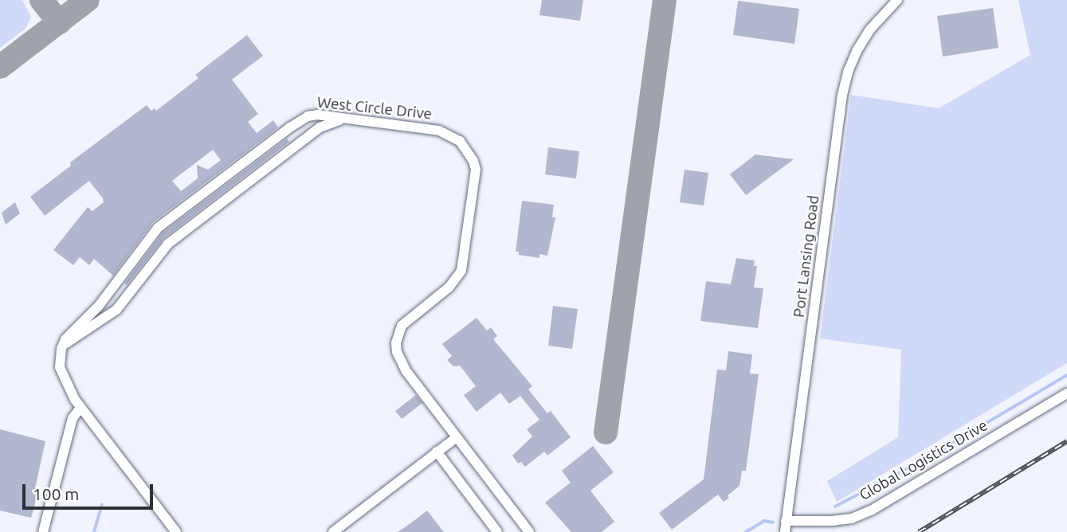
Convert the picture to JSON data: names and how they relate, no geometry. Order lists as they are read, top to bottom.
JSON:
{
  "streets": {
    "street": ["West Circle Drive", "Port Lansing Road", "Global Logistics Drive"]
  },
  "crossings": [
    ["Port Lansing Road", "Global Logistics Drive"]
  ],
  "scale_bar": "100 m"
}
